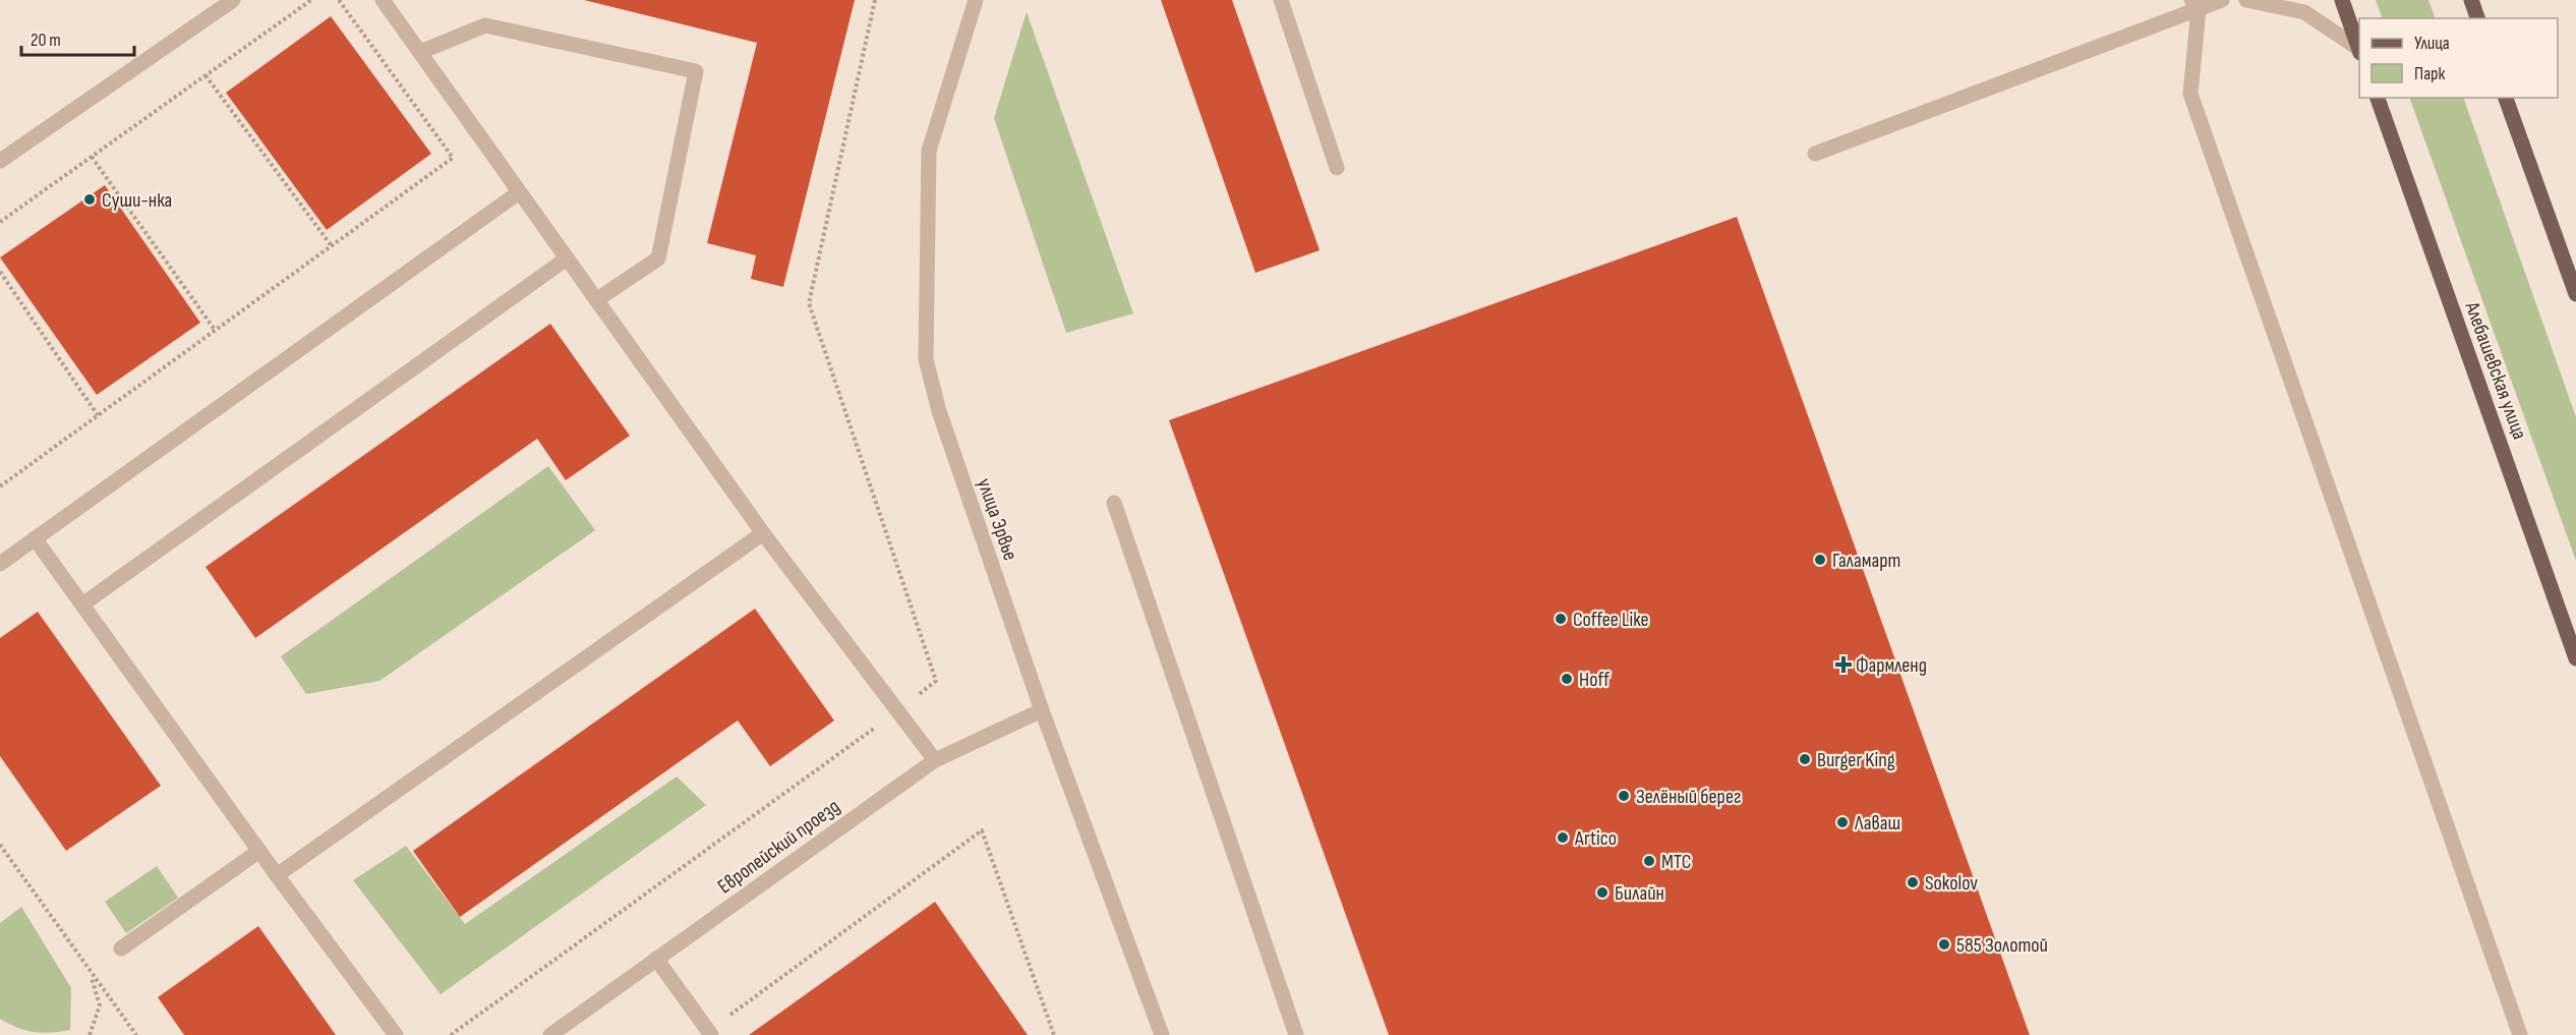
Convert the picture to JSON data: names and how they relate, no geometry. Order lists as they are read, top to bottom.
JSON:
{
  "streets": {
    "main road": ["Алебашевская улица"],
    "street": ["улица Эрвье", "Европейский проезд"]
  },
  "crossings": [
    ["улица Эрвье", "Европейский проезд"]
  ],
  "places": {
    "other": [
      "Суши-нка",
      "Галамарт",
      "Coffee Like",
      "Hoff",
      "Burger King",
      "Зелёный берег",
      "Лаваш",
      "Artico",
      "МТС",
      "Sokolov",
      "Билайн",
      "585 Золотой"
    ],
    "health": ["Фармленд"]
  },
  "legend": ["Улица", "Парк"],
  "scale_bar": "20 m"
}
